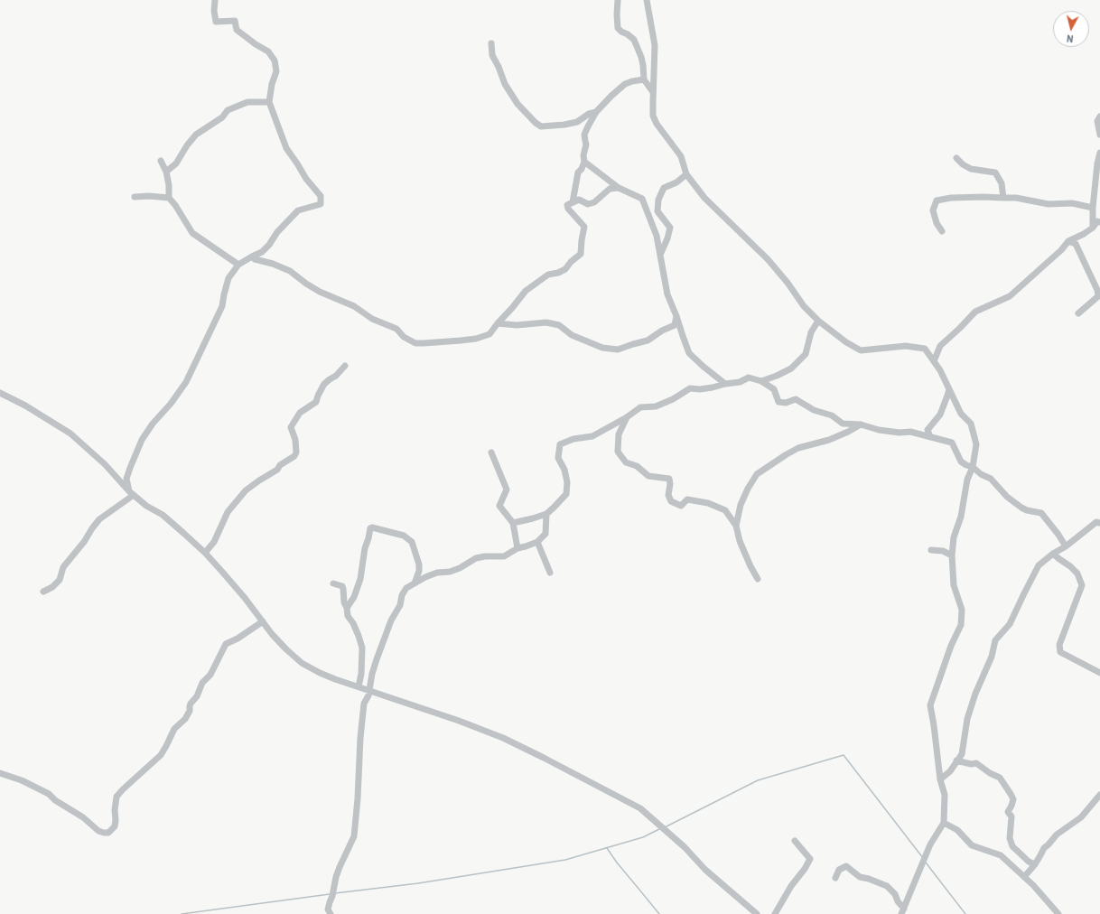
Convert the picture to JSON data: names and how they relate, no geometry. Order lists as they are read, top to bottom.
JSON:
{
  "north": "bottom"
}
